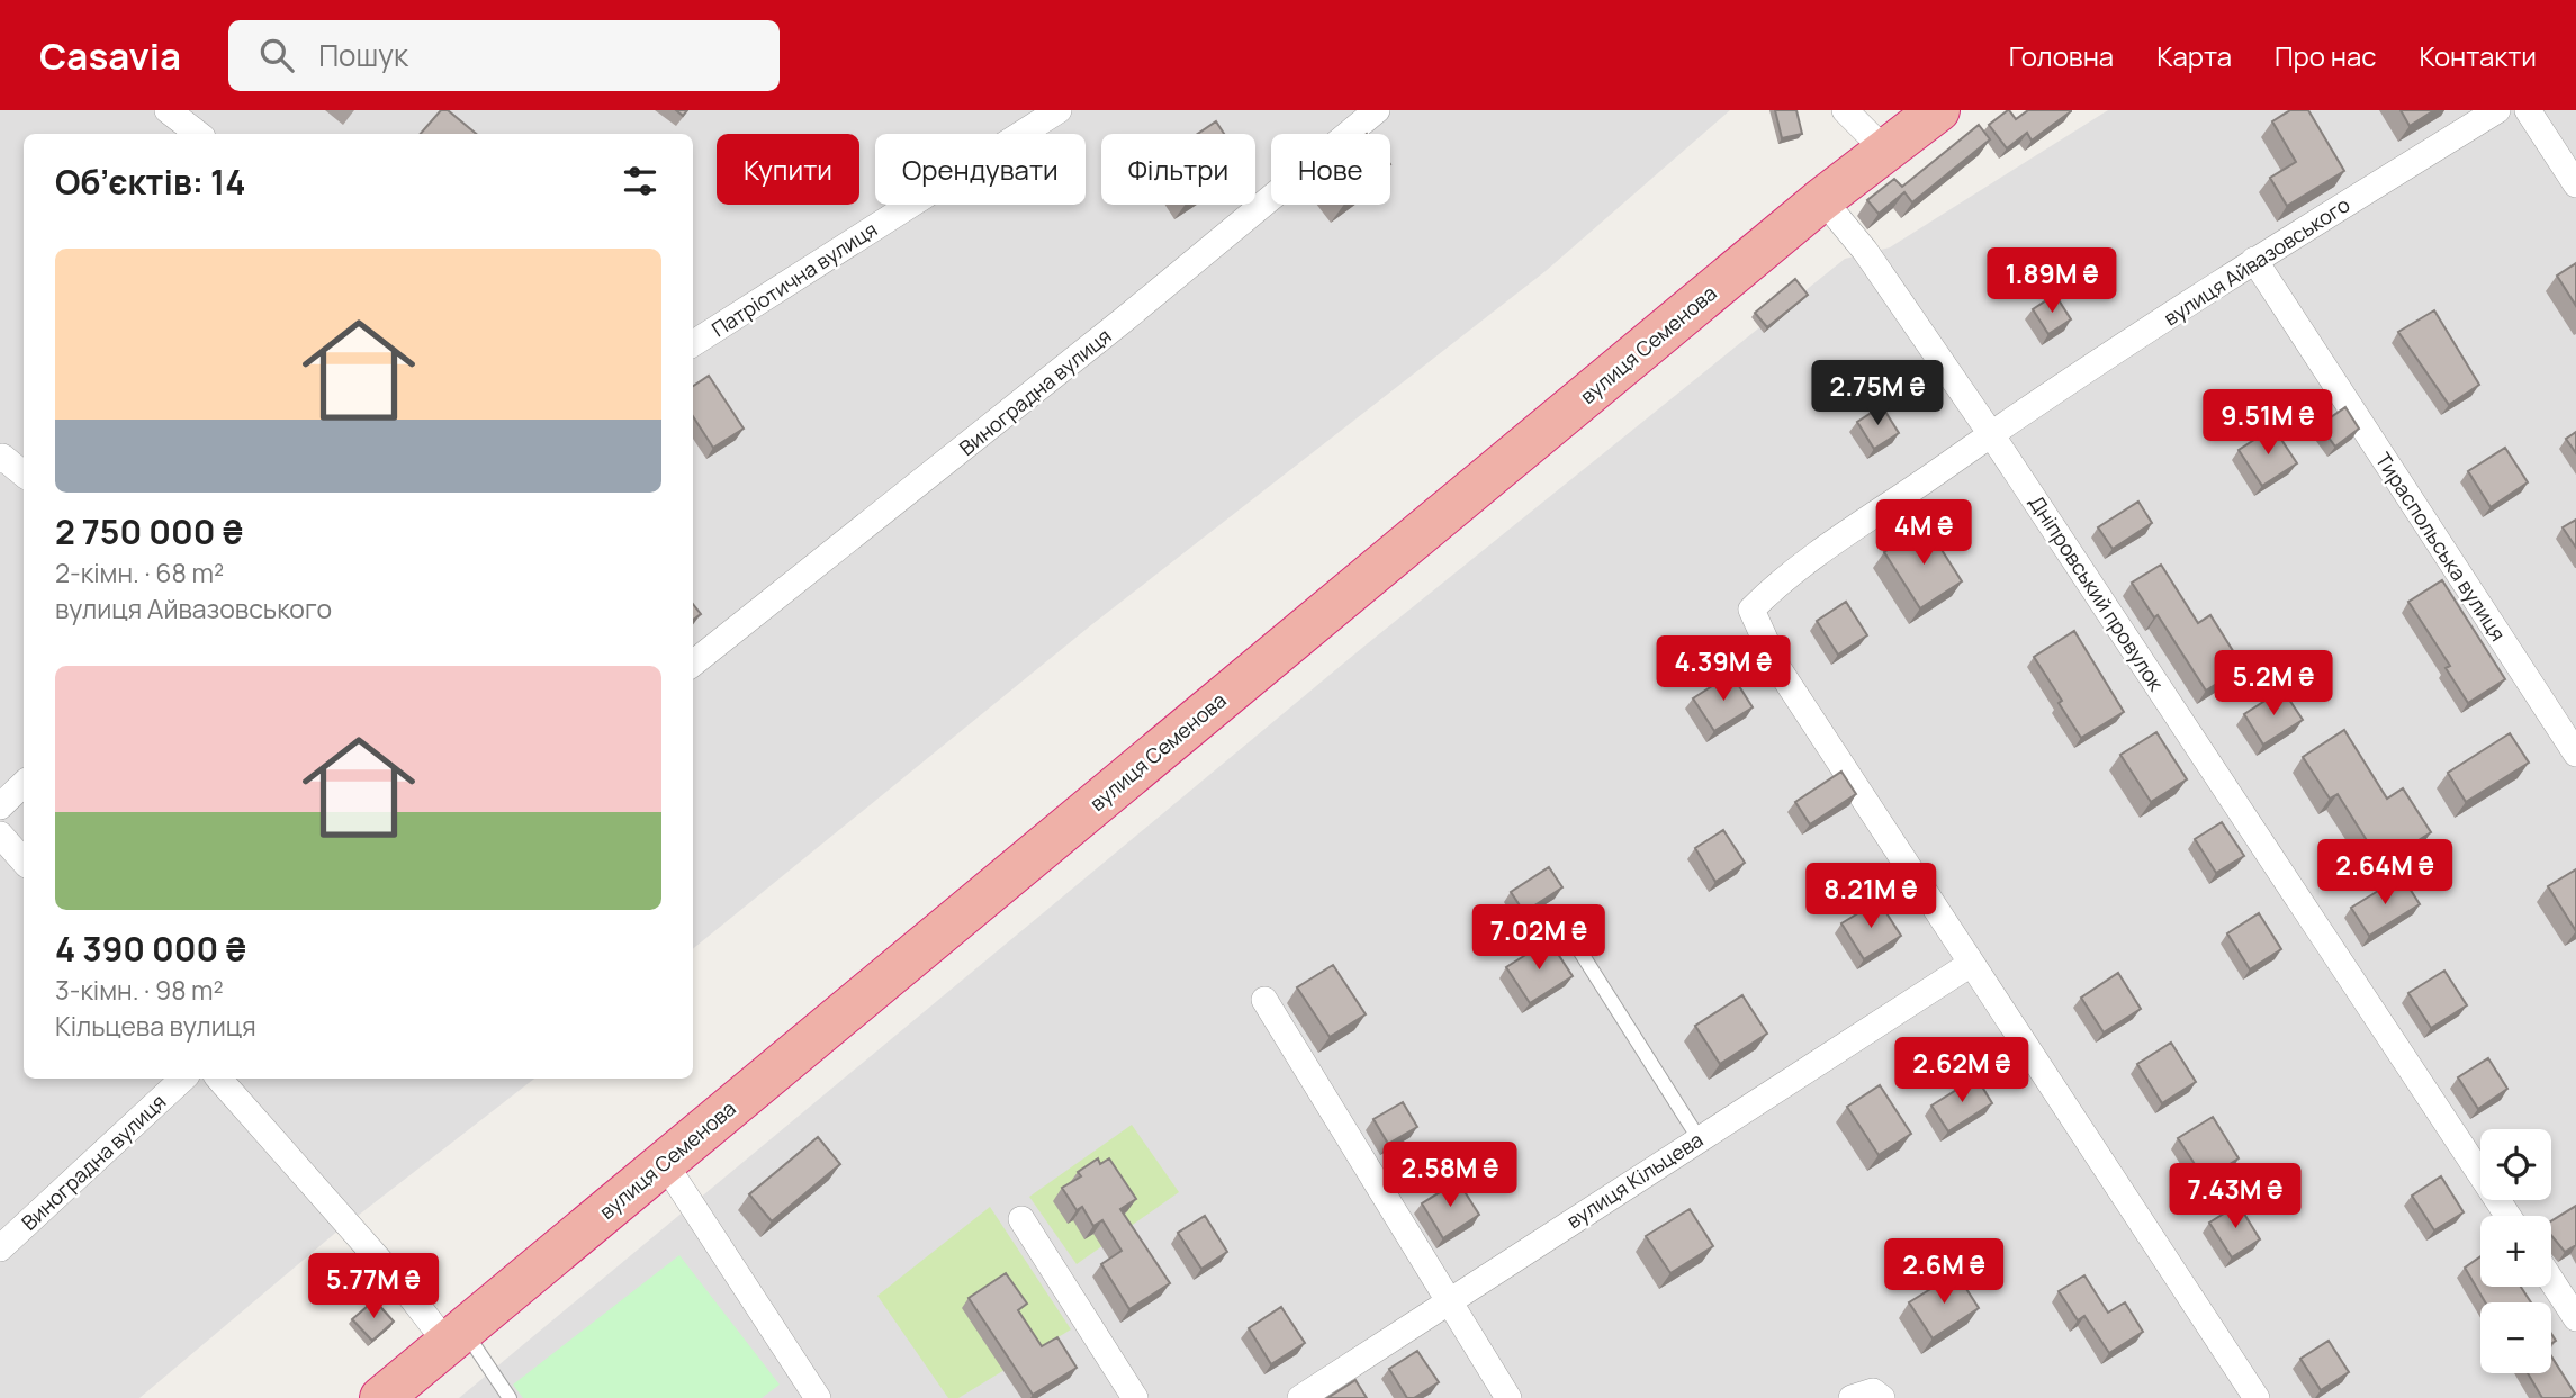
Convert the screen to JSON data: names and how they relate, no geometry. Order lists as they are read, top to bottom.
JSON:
{
  "streets": {
    "highway": ["вулиця Семенова"],
    "street": [
      "вулиця Айвазовського",
      "Патріотична вулиця",
      "Виноградна вулиця",
      "Тираспольська вулиця",
      "Дніпровський провулок",
      "вулиця Кільцева"
    ]
  },
  "crossings": [
    ["вулиця Айвазовського", "Тираспольська вулиця"],
    ["вулиця Айвазовського", "Дніпровський провулок"],
    ["вулиця Айвазовського", "вулиця Кільцева"],
    ["вулиця Семенова", "Дніпровський провулок"]
  ],
  "page": {
    "header": "Casavia",
    "search": "Пошук",
    "nav": [
      "Головна",
      "Карта",
      "Про нас",
      "Контакти"
    ],
    "chip": [
      "Купити",
      "Орендувати",
      "Фільтри",
      "Нове"
    ],
    "heading": "Об’єктів: 14",
    "list": [
      {
        "name": "2 750 000 ₴",
        "note": "2-кімн. · 68 m² · вулиця Айвазовського"
      },
      {
        "name": "4 390 000 ₴",
        "note": "3-кімн. · 98 m² · Кільцева вулиця"
      }
    ],
    "price": [
      "1.89M ₴",
      "2.75M ₴",
      "9.51M ₴",
      "4M ₴",
      "4.39M ₴",
      "5.2M ₴",
      "2.64M ₴",
      "8.21M ₴",
      "7.02M ₴",
      "2.62M ₴",
      "2.58M ₴",
      "7.43M ₴",
      "2.6M ₴",
      "5.77M ₴"
    ],
    "map_buttons": ["+", "−"]
  }
}
